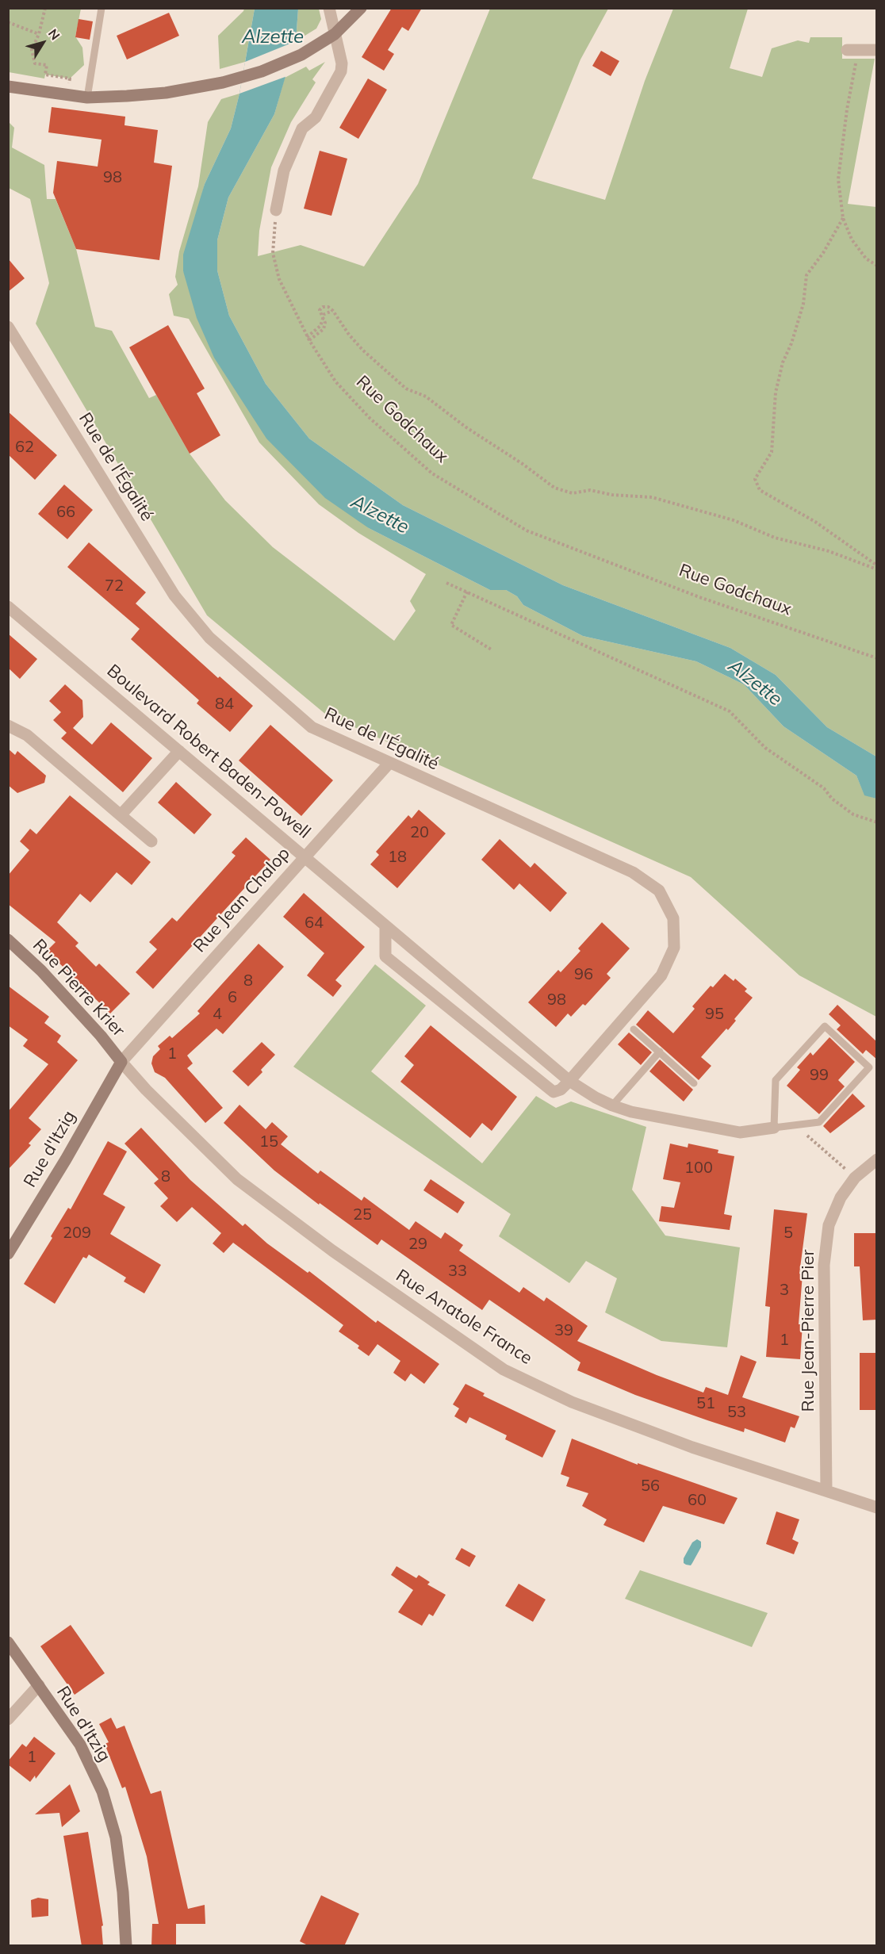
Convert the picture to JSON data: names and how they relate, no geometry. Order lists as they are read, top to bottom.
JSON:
{
  "streets": {
    "main road": ["Rue Pierre Krier", "Rue d'Itzig"],
    "street": [
      "Rue de l'Égalité",
      "Boulevard Robert Baden-Powell",
      "Rue Jean Chalop",
      "Rue Anatole France",
      "Rue Jean-Pierre Pier"
    ],
    "path": ["Rue Godchaux"]
  },
  "crossings": [
    ["Rue de l'Égalité", "Boulevard Robert Baden-Powell"],
    ["Rue de l'Égalité", "Rue Jean Chalop"],
    ["Boulevard Robert Baden-Powell", "Rue Jean Chalop"],
    ["Rue Jean Chalop", "Rue Pierre Krier"],
    ["Rue Jean Chalop", "Rue d'Itzig"],
    ["Rue Jean Chalop", "Rue Anatole France"],
    ["Rue Pierre Krier", "Rue d'Itzig"],
    ["Rue Pierre Krier", "Rue Anatole France"],
    ["Rue d'Itzig", "Rue Anatole France"],
    ["Rue Anatole France", "Rue Jean-Pierre Pier"]
  ],
  "water": ["Alzette"],
  "house_numbers": [
    "98",
    "62",
    "66",
    "72",
    "84",
    "20",
    "18",
    "64",
    "96",
    "8",
    "6",
    "98",
    "4",
    "95",
    "1",
    "99",
    "15",
    "100",
    "8",
    "25",
    "209",
    "5",
    "29",
    "33",
    "3",
    "39",
    "1",
    "51",
    "53",
    "56",
    "60",
    "1"
  ],
  "north": "top right"
}
